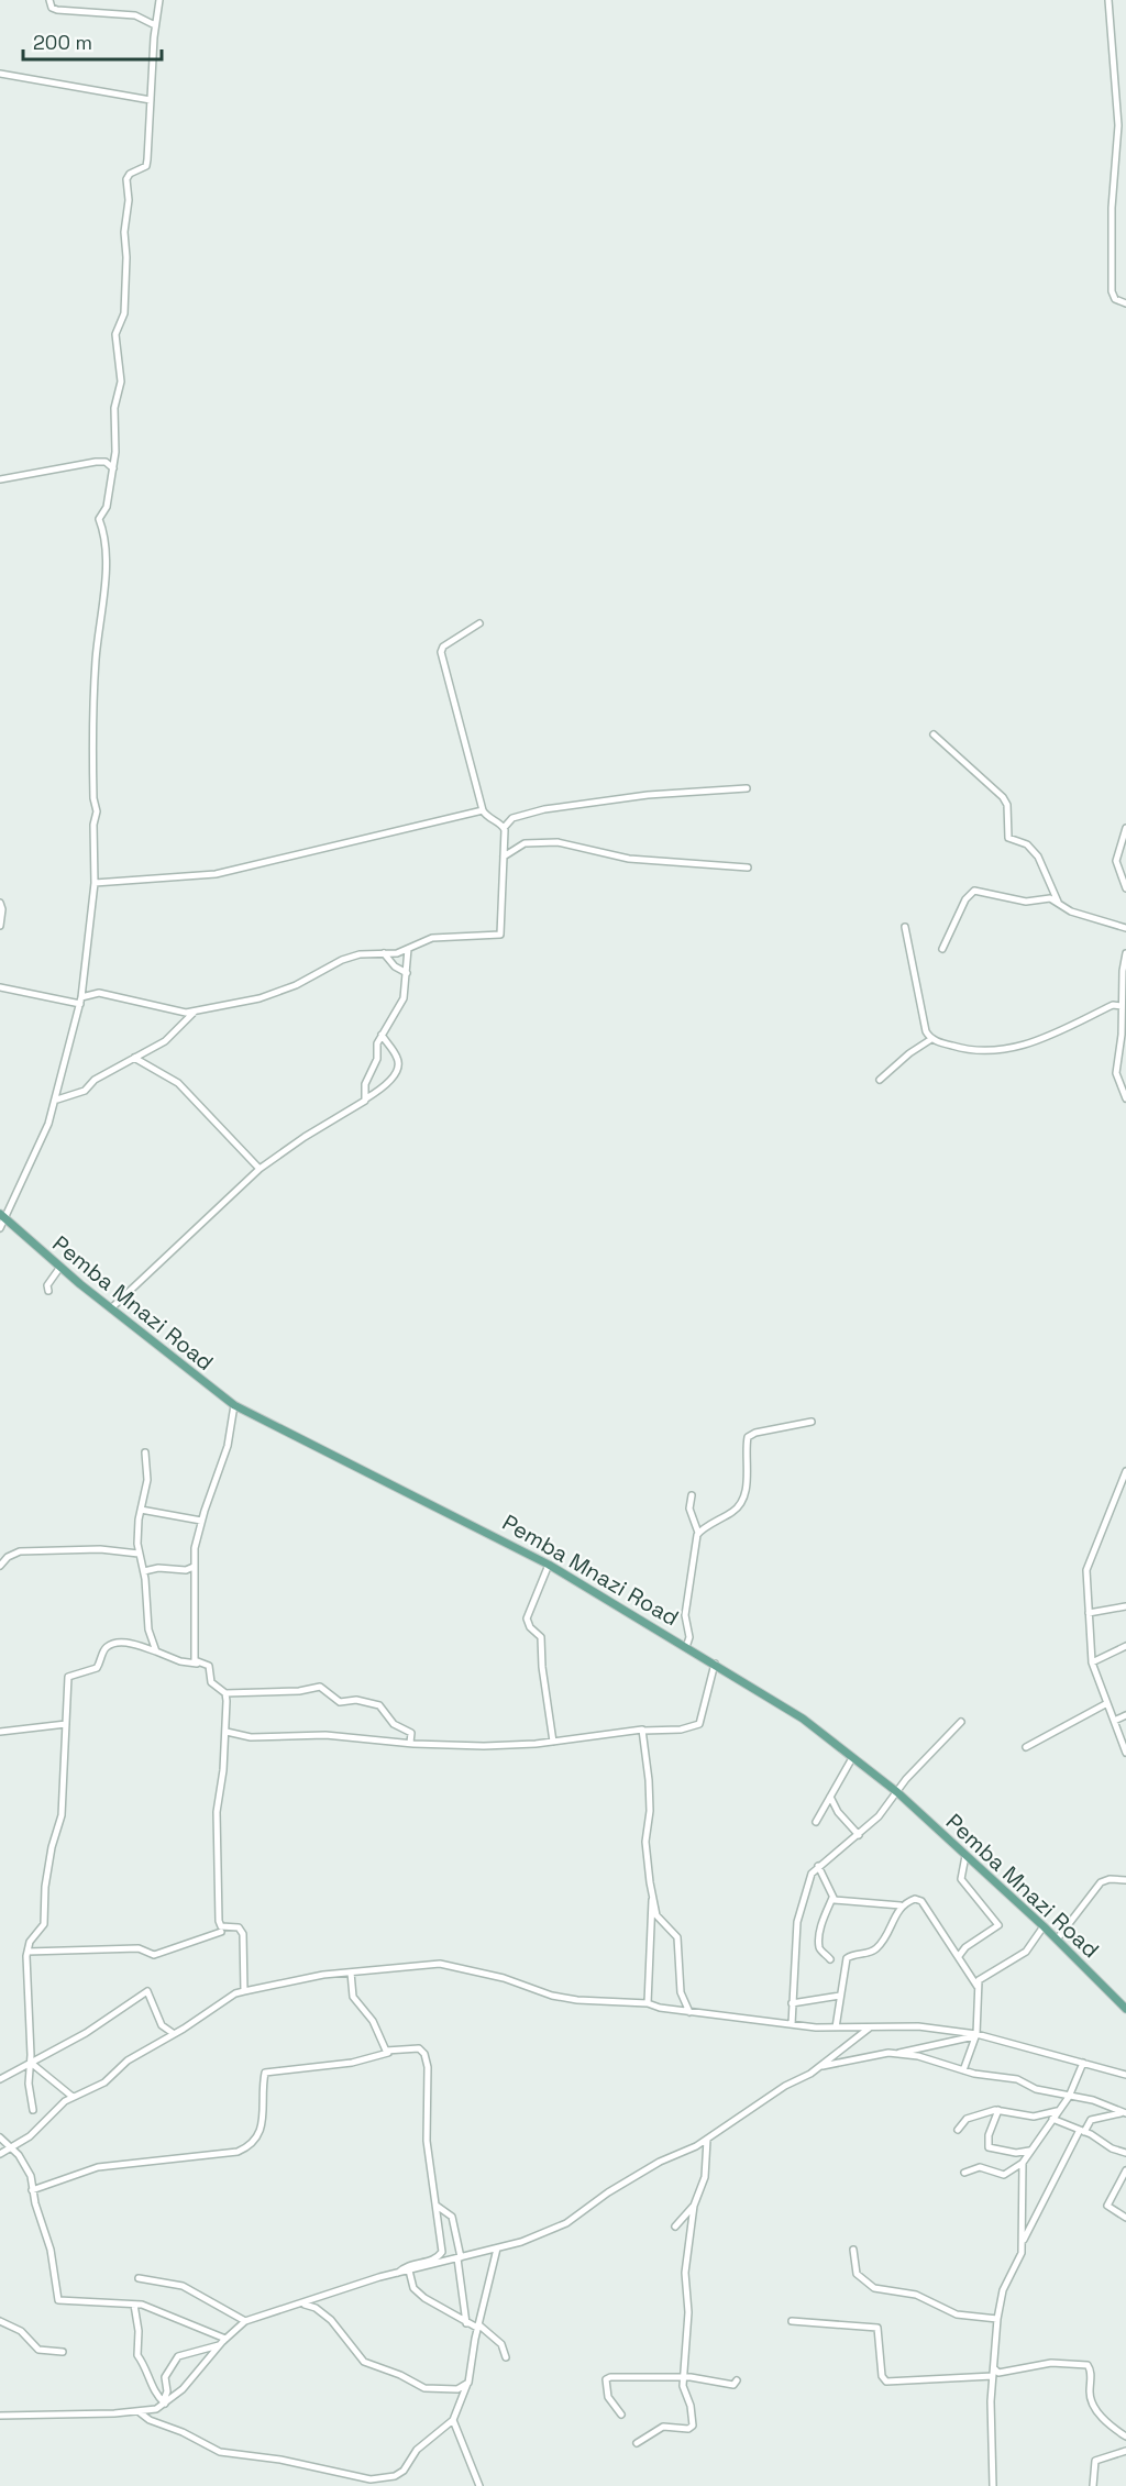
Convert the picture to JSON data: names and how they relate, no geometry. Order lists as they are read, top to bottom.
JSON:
{
  "streets": {
    "main road": ["Pemba Mnazi Road"]
  },
  "scale_bar": "200 m"
}
